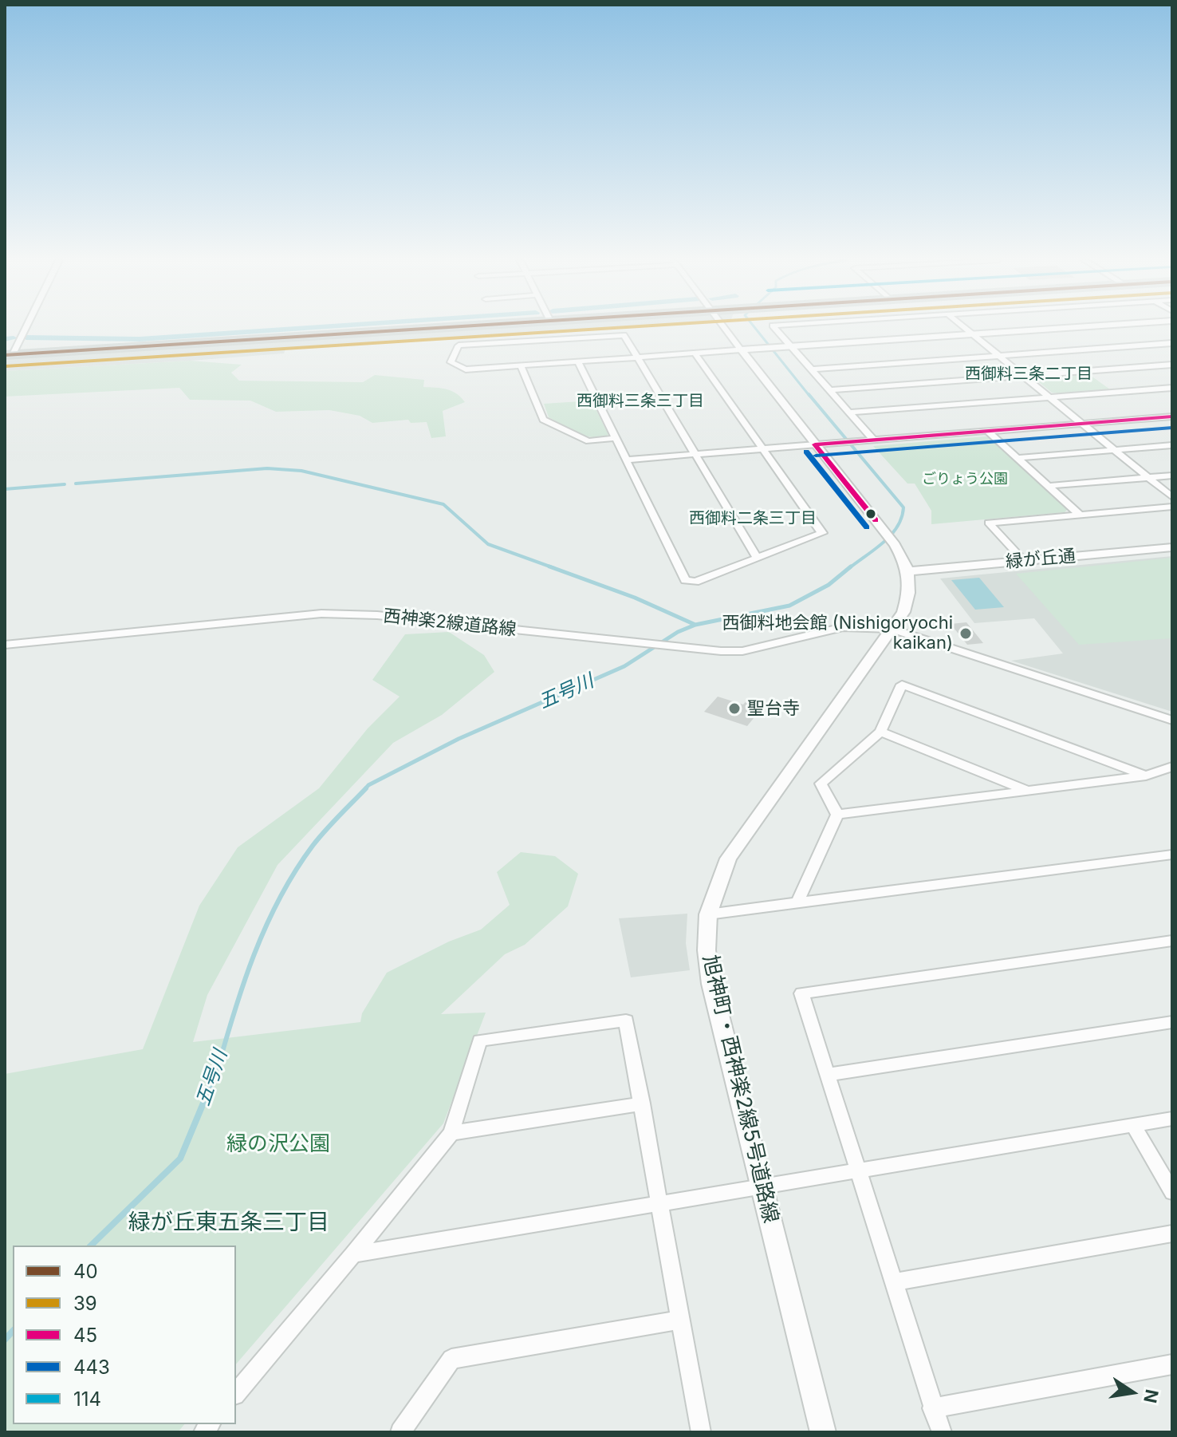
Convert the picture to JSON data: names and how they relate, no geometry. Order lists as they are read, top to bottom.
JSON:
{
  "streets": {
    "street": ["緑が丘通", "西神楽2線道路線", "旭神町・西神楽2線5号道路線"]
  },
  "crossings": [
    ["緑が丘通", "旭神町・西神楽2線5号道路線"],
    ["西神楽2線道路線", "旭神町・西神楽2線5号道路線"]
  ],
  "districts": [
    "西御料三条二丁目",
    "西御料三条三丁目",
    "西御料二条三丁目",
    "緑が丘東五条三丁目"
  ],
  "water": ["五号川"],
  "parks": ["ごりょう公園", "緑の沢公園"],
  "places": ["西御料地会館 (Nishigoryochi kaikan)", "聖台寺"],
  "lines": [
    "transit line 40",
    "transit line 39",
    "transit line 45",
    "transit line 443"
  ],
  "legend": [
    "40",
    "39",
    "45",
    "443",
    "114"
  ],
  "north": "right"
}
